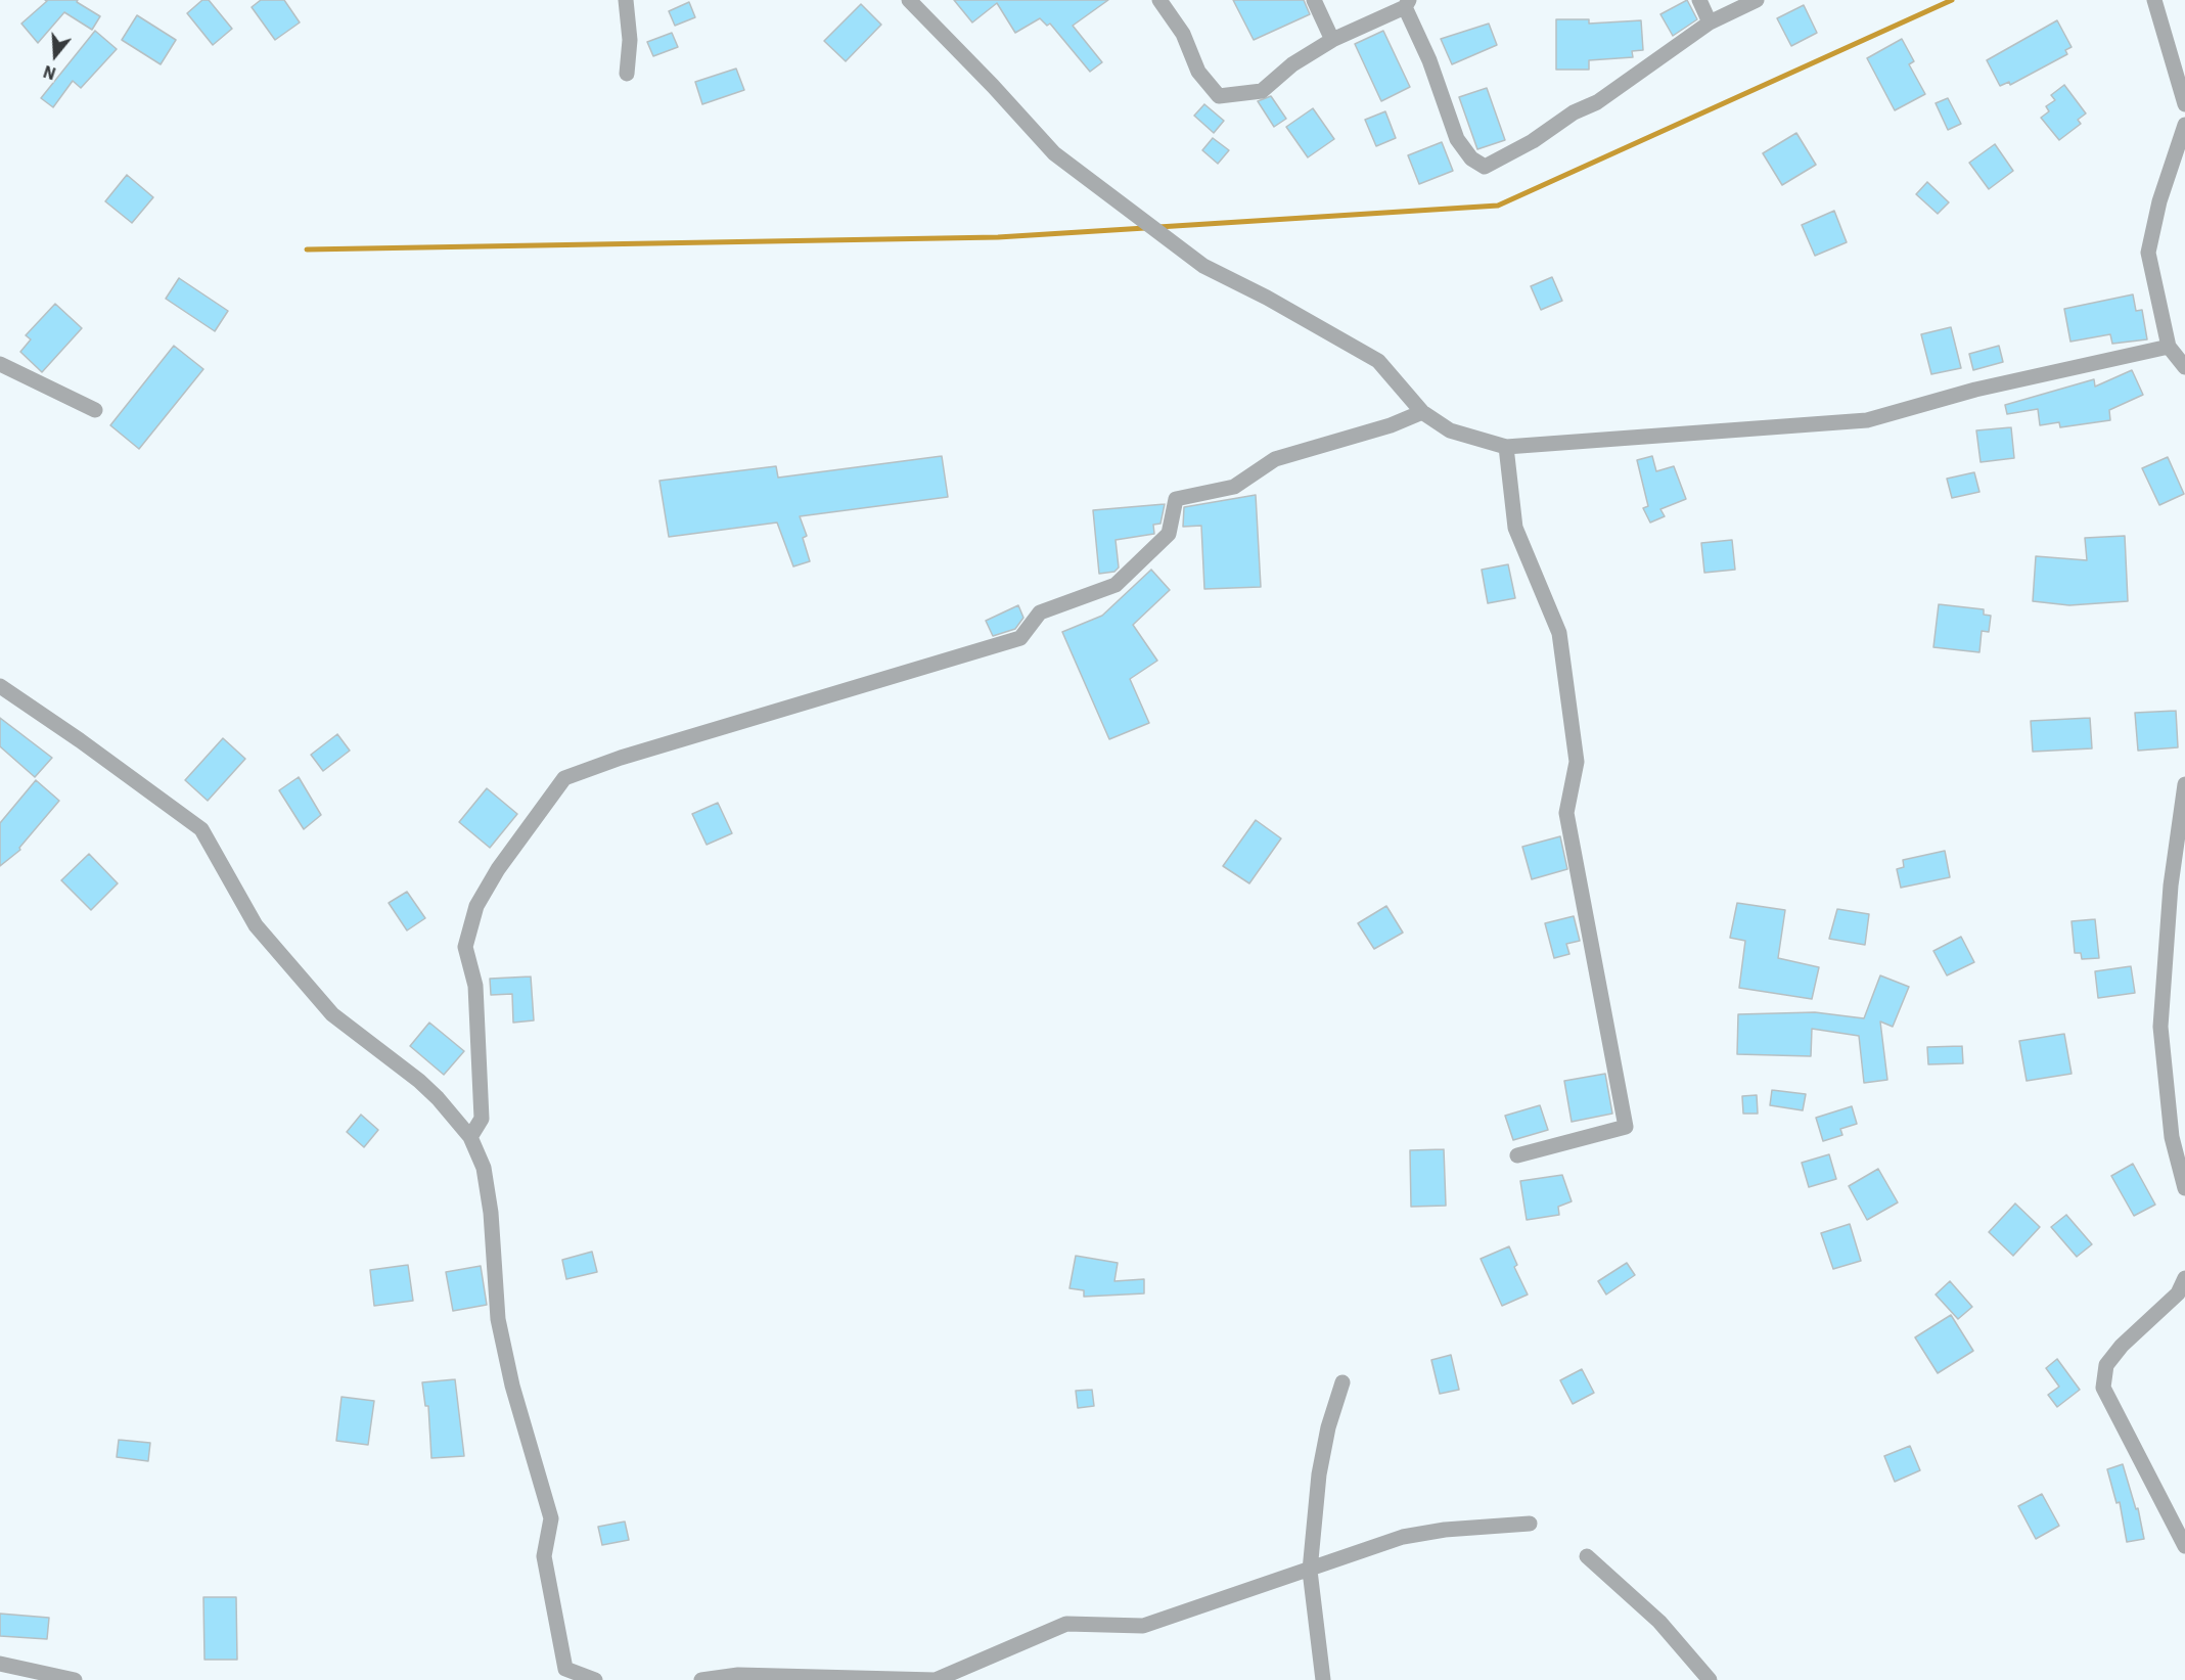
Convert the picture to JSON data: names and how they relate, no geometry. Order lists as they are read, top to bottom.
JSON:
{
  "north": "bottom"
}
